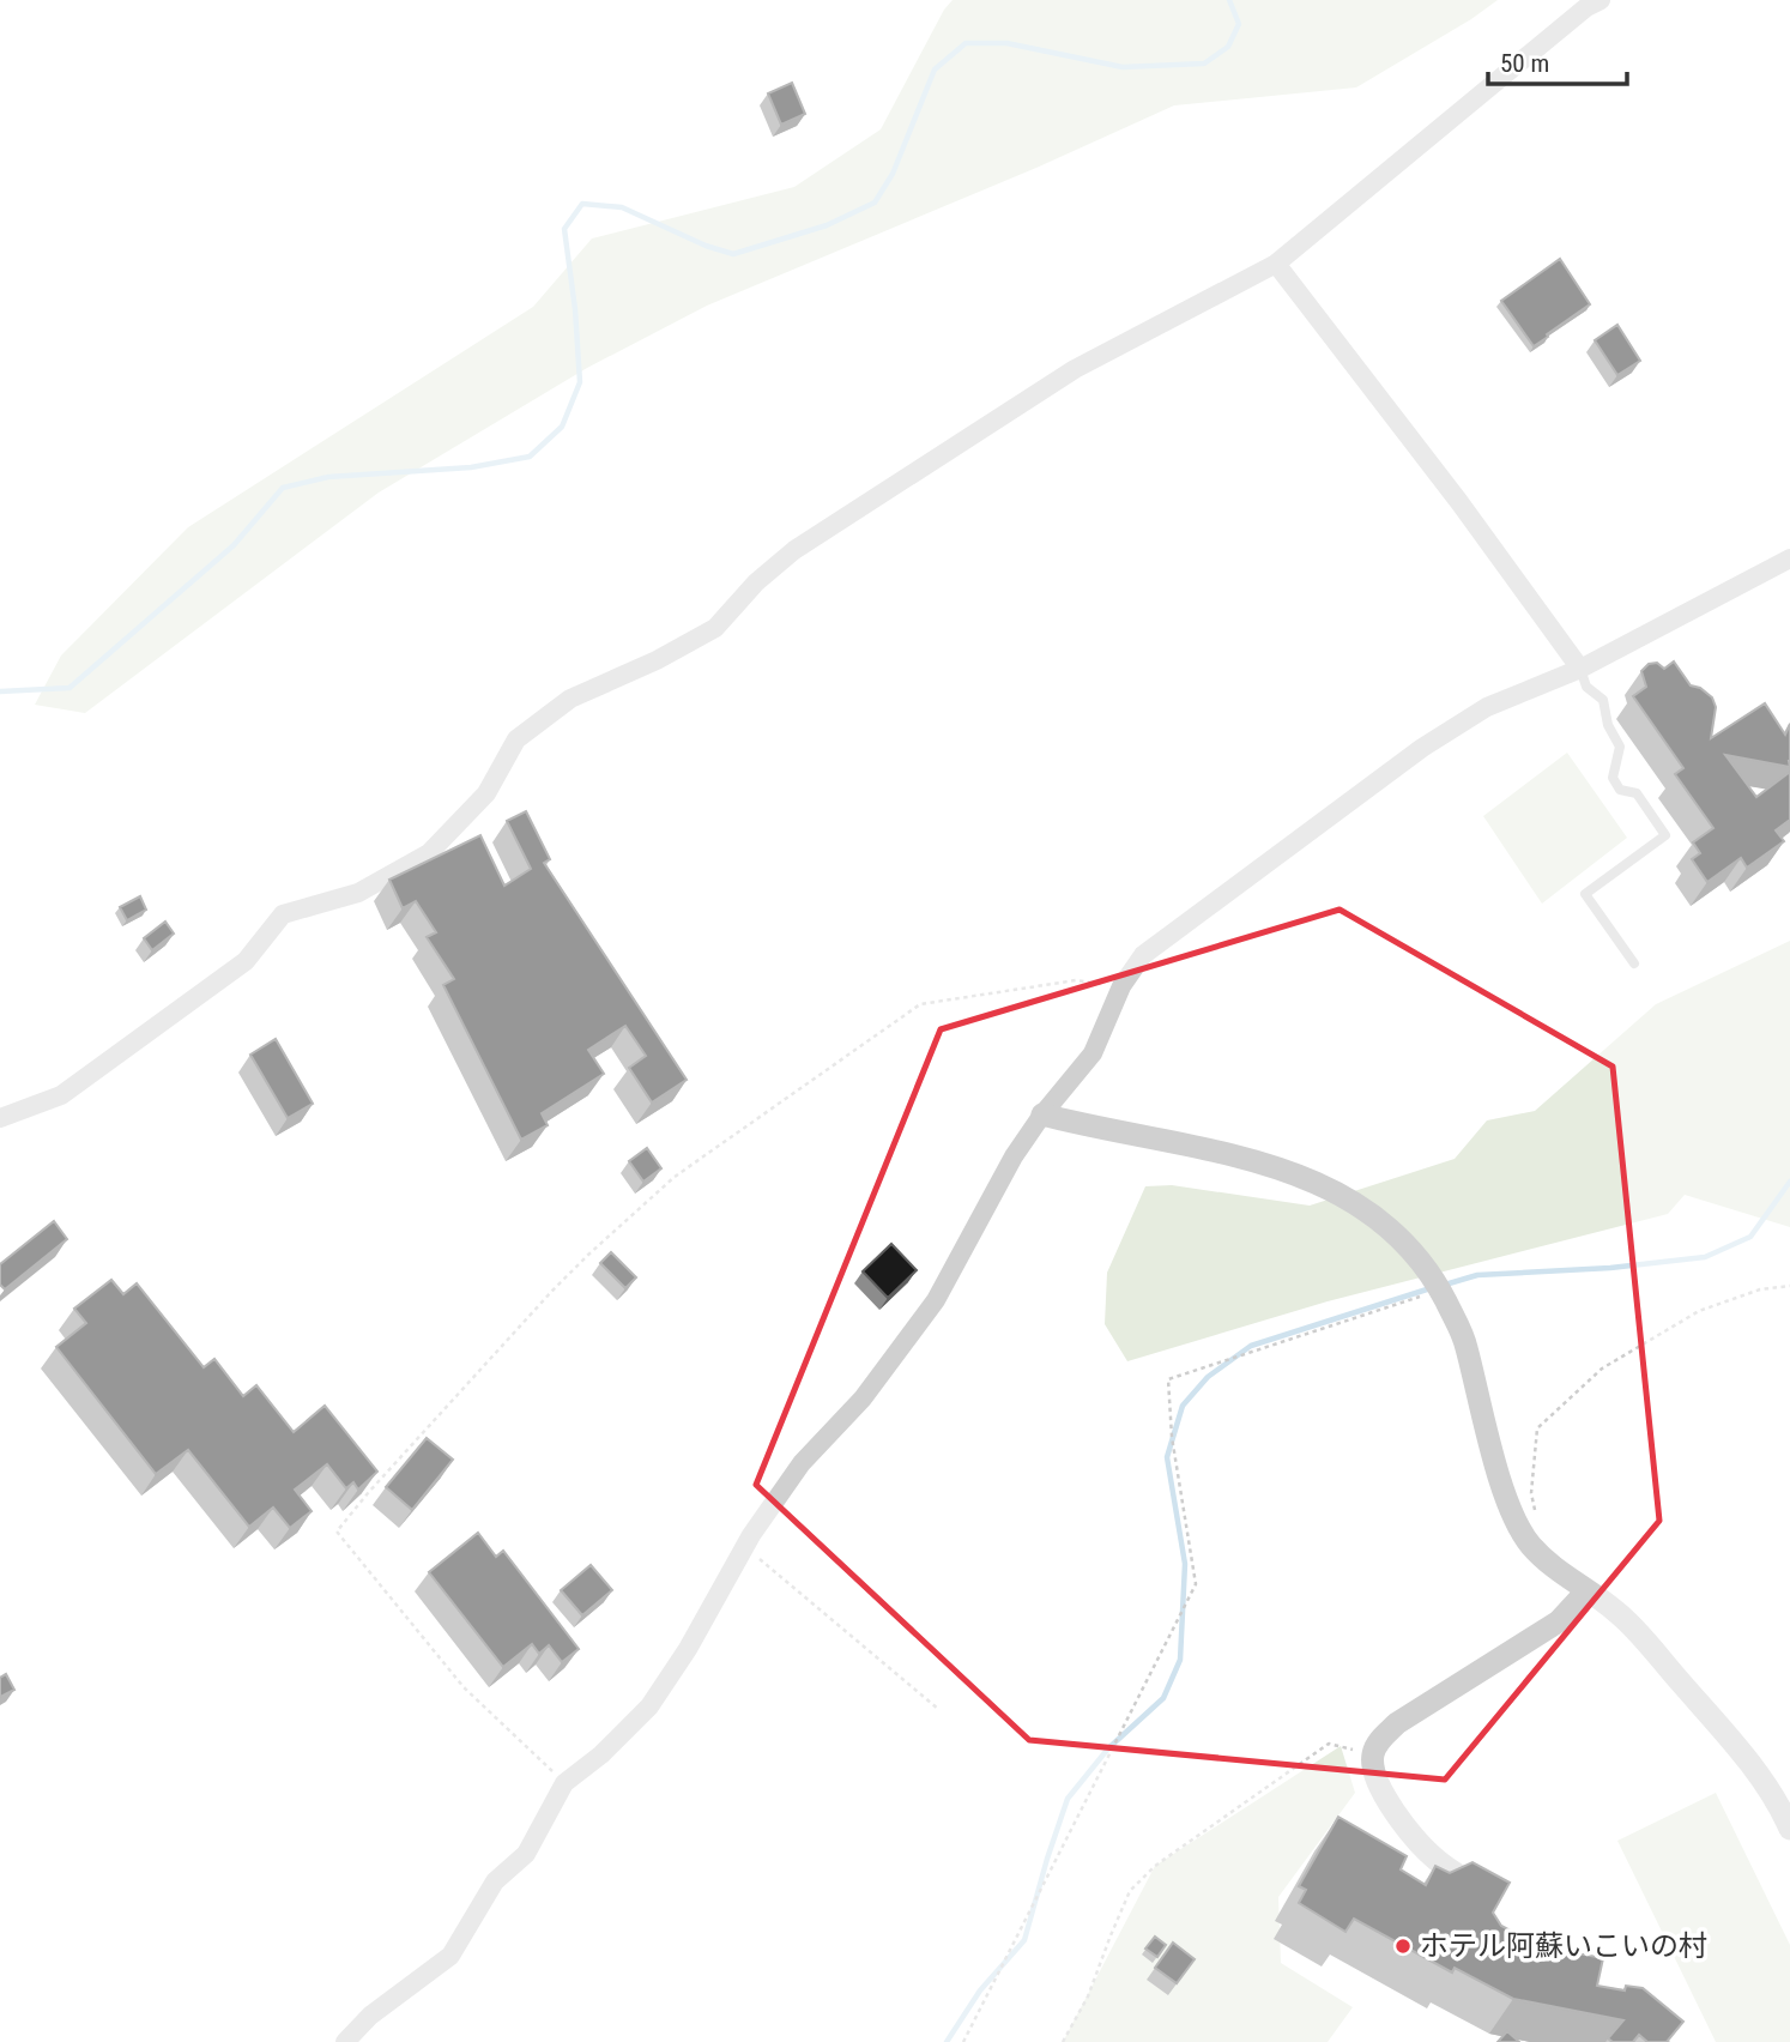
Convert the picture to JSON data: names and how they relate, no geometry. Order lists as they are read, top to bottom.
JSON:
{
  "places": ["ホテル阿蘇いこいの村"],
  "scale_bar": "50 m"
}
